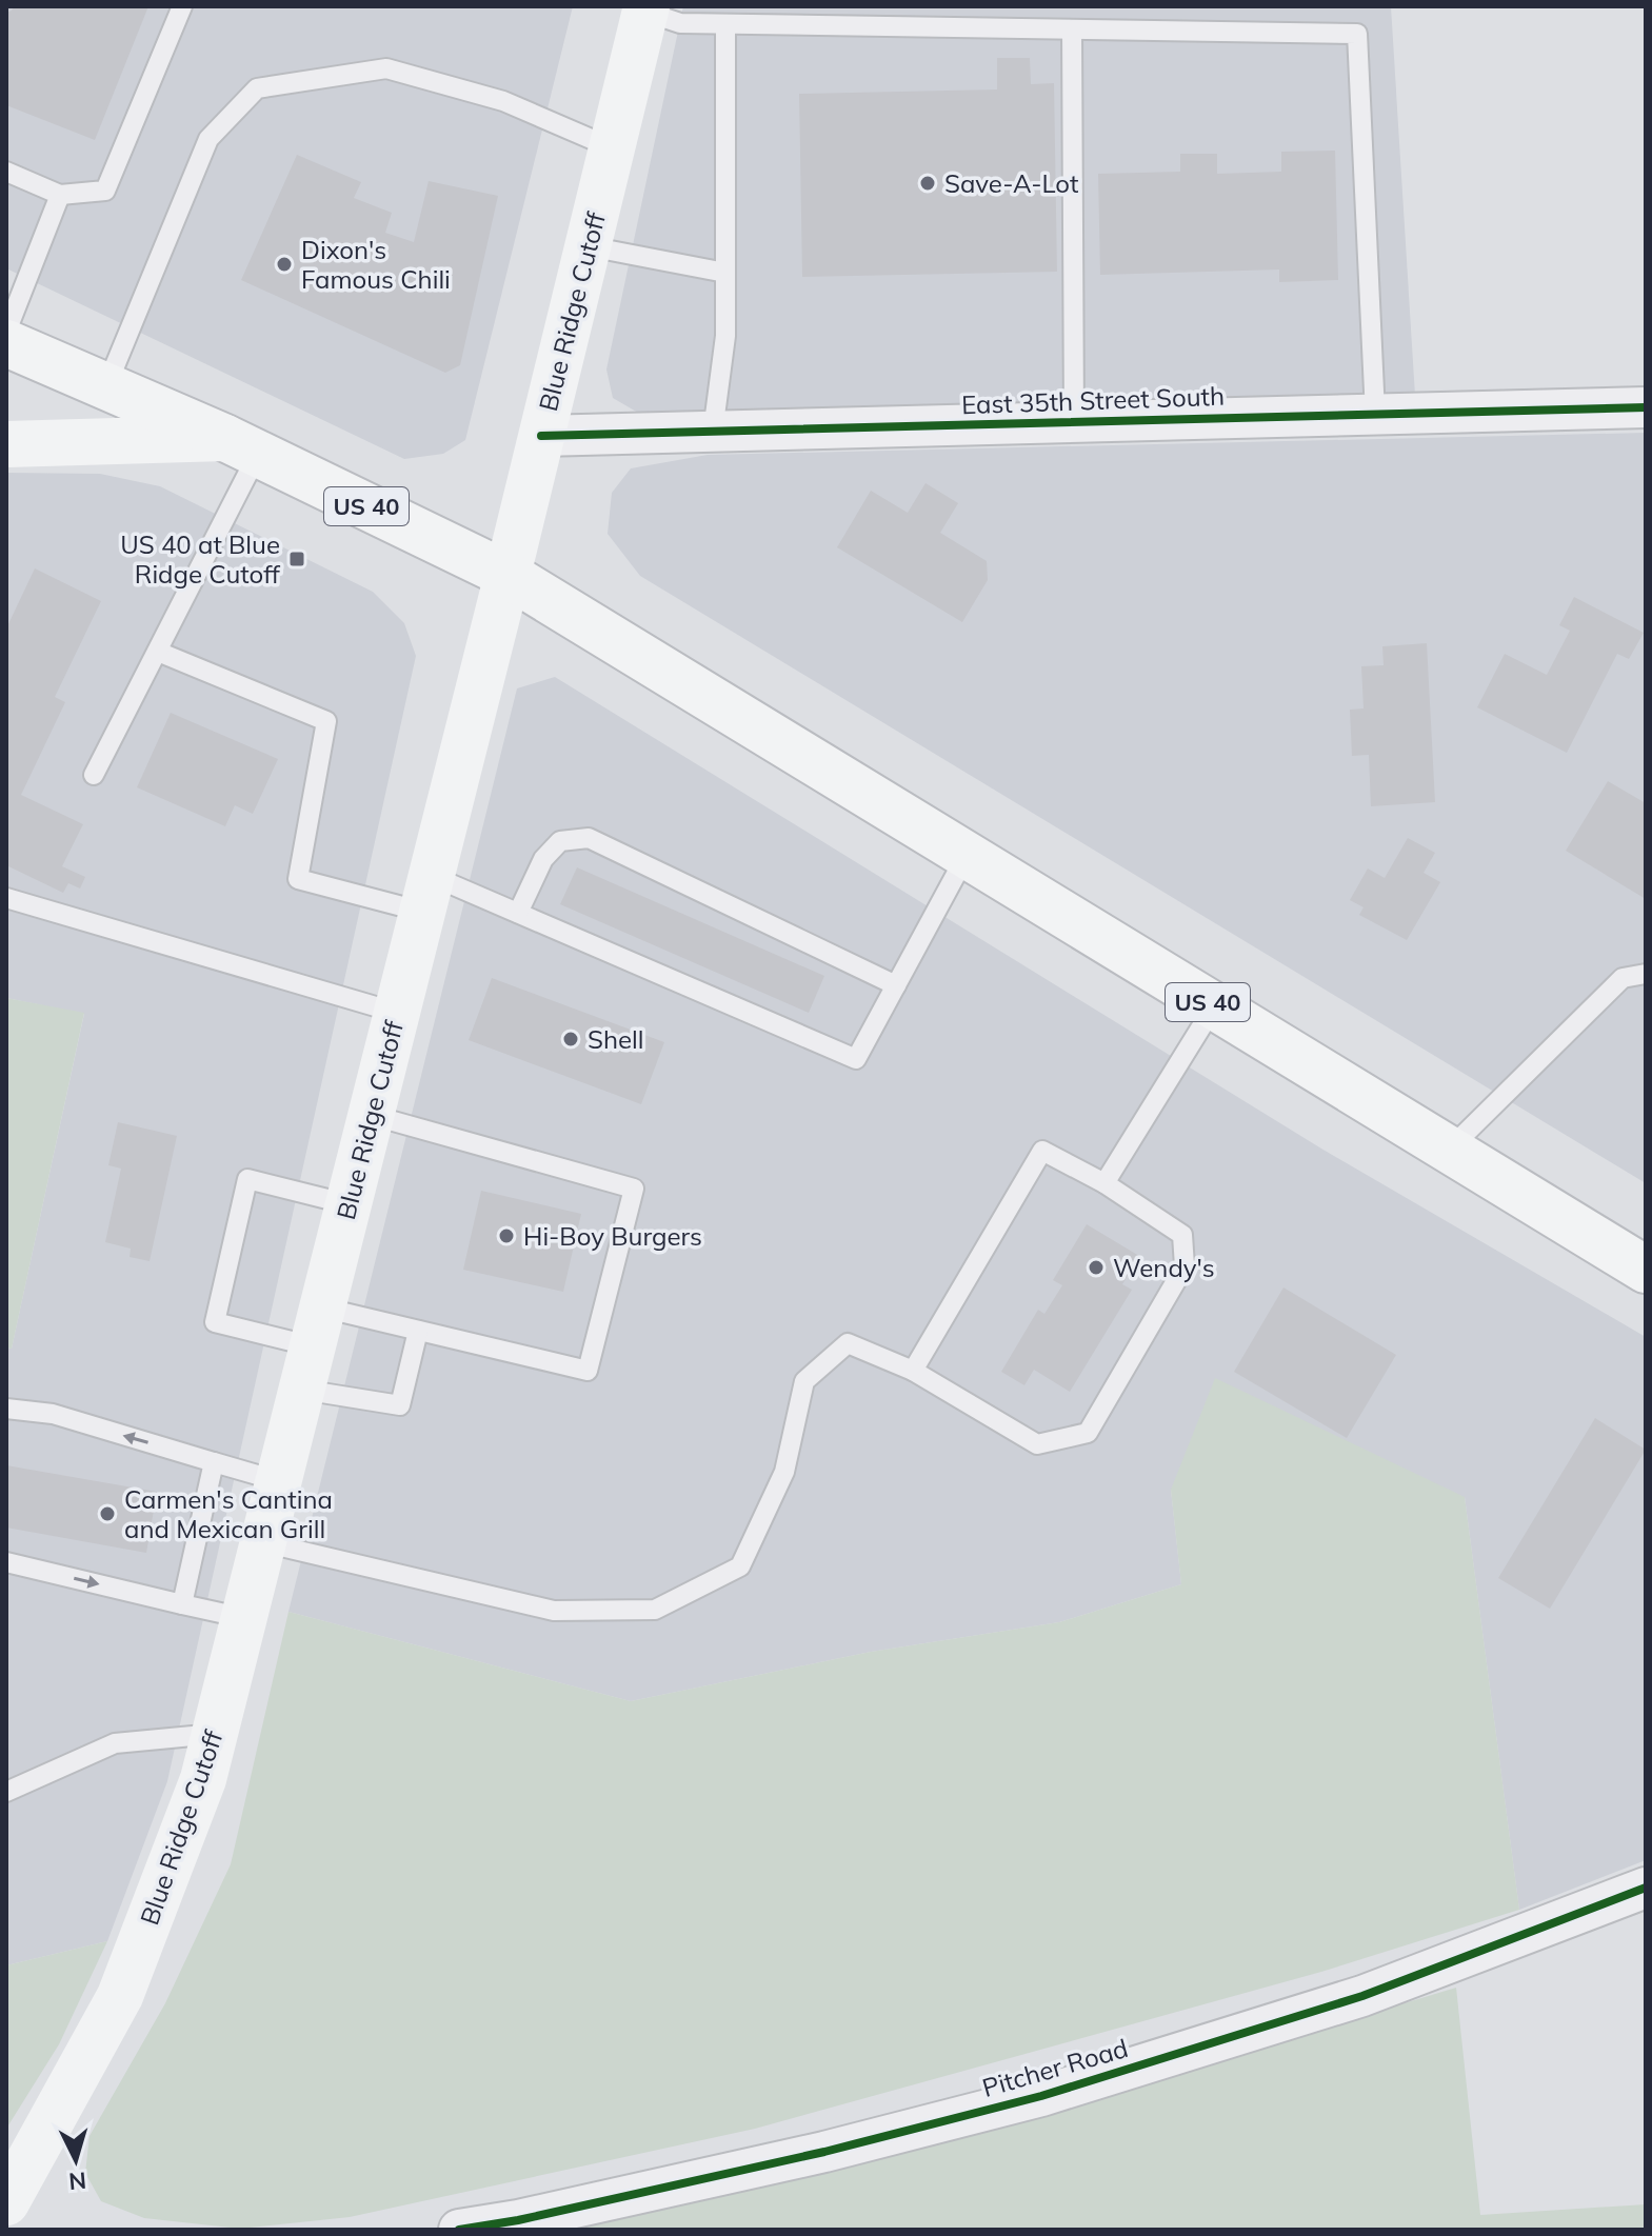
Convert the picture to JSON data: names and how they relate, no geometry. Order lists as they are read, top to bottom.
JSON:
{
  "streets": {
    "main road": ["Blue Ridge Cutoff", "US 40"],
    "street": ["East 35th Street South", "Pitcher Road"]
  },
  "crossings": [
    ["Blue Ridge Cutoff", "East 35th Street South"],
    ["Blue Ridge Cutoff", "US 40"]
  ],
  "places": {
    "other": [
      "Save-A-Lot",
      "Dixon's Famous Chili",
      "Shell",
      "Hi-Boy Burgers",
      "Wendy's",
      "Carmen's Cantina and Mexican Grill"
    ],
    "transit": ["US 40 at Blue Ridge Cutoff"]
  },
  "north": "bottom"
}
